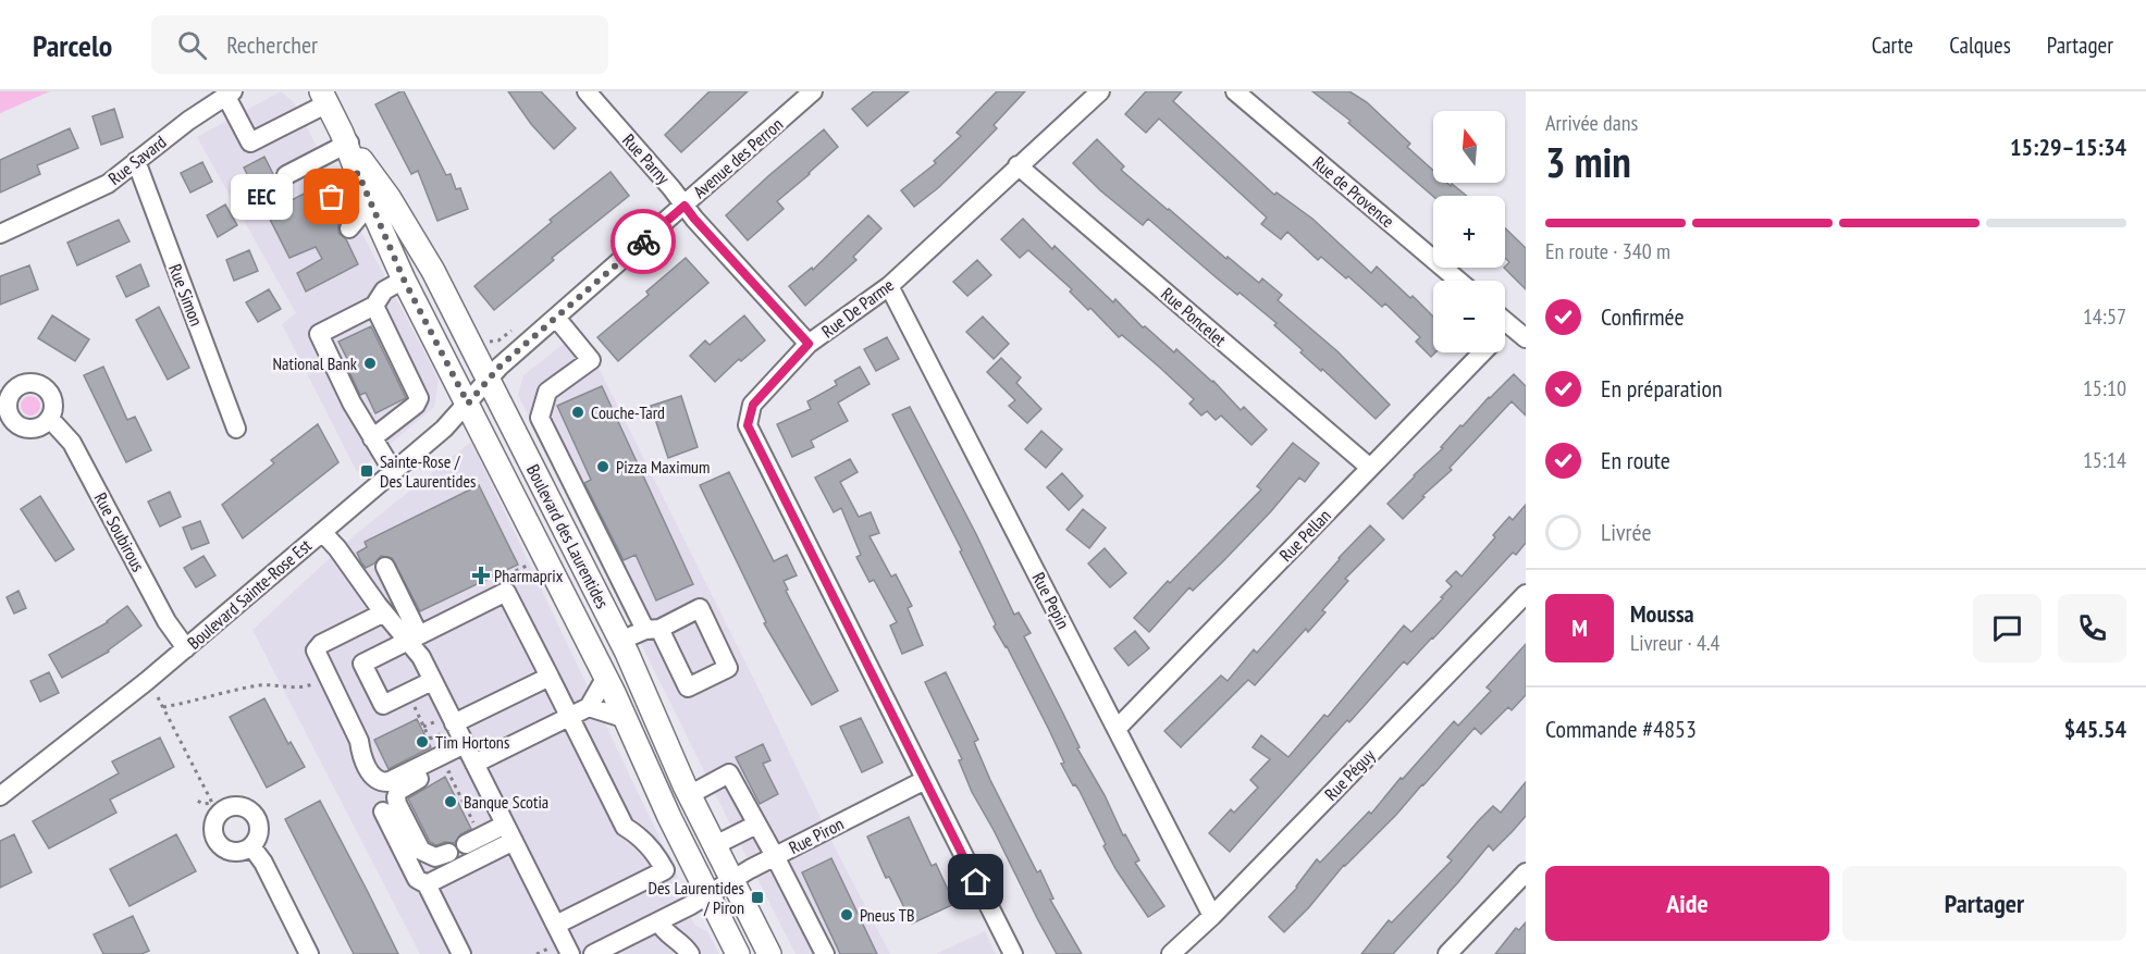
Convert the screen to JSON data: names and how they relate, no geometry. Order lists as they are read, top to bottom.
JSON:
{
  "streets": {
    "main road": ["Boulevard des Laurentides"],
    "street": [
      "Avenue des Perron",
      "Rue Parny",
      "Rue Savard",
      "Rue de Provence",
      "Rue Simon",
      "Rue De Parme",
      "Rue Poncelet",
      "Rue Soubirous",
      "Rue Pellan",
      "Boulevard Sainte-Rose Est",
      "Rue Pepin",
      "Rue Péguy",
      "Rue Piron"
    ]
  },
  "crossings": [
    ["Avenue des Perron", "Rue Parny"],
    ["Avenue des Perron", "Boulevard des Laurentides"],
    ["Avenue des Perron", "Boulevard Sainte-Rose Est"],
    ["Rue Parny", "Rue De Parme"],
    ["Rue Savard", "Rue Simon"],
    ["Rue De Parme", "Rue Poncelet"],
    ["Rue De Parme", "Rue Pepin"],
    ["Rue De Parme", "Rue Piron"],
    ["Rue Poncelet", "Rue Pellan"],
    ["Rue Soubirous", "Boulevard Sainte-Rose Est"],
    ["Rue Pellan", "Rue Pepin"],
    ["Boulevard des Laurentides", "Boulevard Sainte-Rose Est"],
    ["Boulevard des Laurentides", "Rue Piron"],
    ["Rue Pepin", "Rue Péguy"]
  ],
  "places": {
    "other": [
      "EEC",
      "National Bank",
      "Couche-Tard",
      "Pizza Maximum",
      "Tim Hortons",
      "Banque Scotia",
      "Pneus TB"
    ],
    "transit": ["Sainte-Rose / Des Laurentides", "Des Laurentides / Piron"],
    "health": ["Pharmaprix"]
  },
  "north": "top",
  "page": {
    "header": "Parcelo",
    "search": "Rechercher",
    "nav": ["Carte", "Calques", "Partager"],
    "heading": ["3 min", "Arrivée dans", "15:29–15:34"],
    "panel": [
      "Moussa",
      "Livreur · 4.4",
      "Commande #4853",
      "$45.54"
    ],
    "map_buttons": ["+", "−"],
    "bubble": "EEC",
    "bar": "En route · 340 m",
    "list": [
      ["Confirmée", "14:57"],
      ["En préparation", "15:10"],
      ["En route", "15:14"],
      "Livrée"
    ],
    "round": "M",
    "buttons": ["Aide", "Partager"]
  }
}
